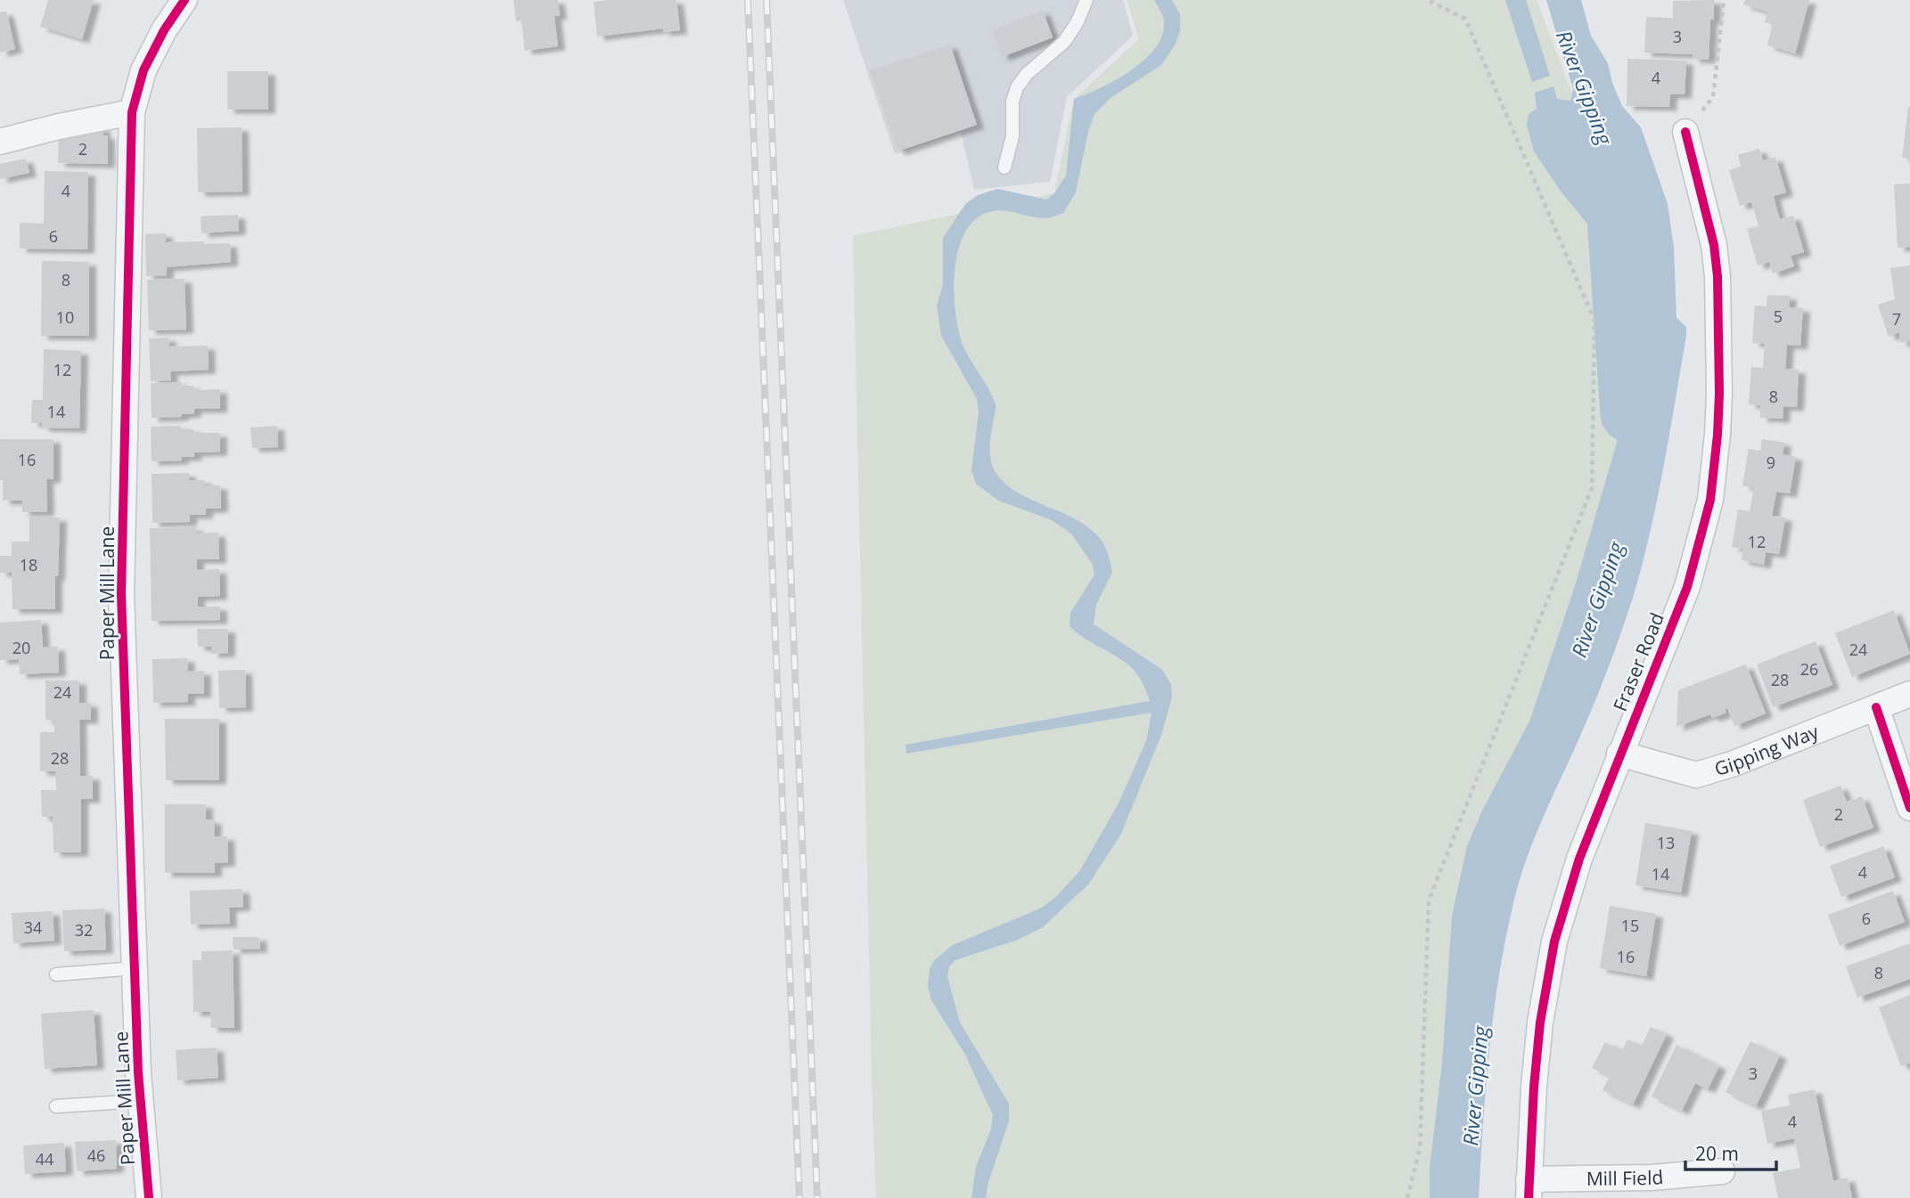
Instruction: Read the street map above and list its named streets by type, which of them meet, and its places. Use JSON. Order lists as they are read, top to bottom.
{
  "streets": {
    "street": [
      "Paper Mill Lane",
      "Fraser Road",
      "Gipping Way",
      "Mill Field"
    ]
  },
  "crossings": [
    ["Fraser Road", "Gipping Way"],
    ["Fraser Road", "Mill Field"]
  ],
  "water": ["River Gipping"],
  "house_numbers": [
    "3",
    "4",
    "2",
    "4",
    "6",
    "8",
    "5",
    "10",
    "7",
    "12",
    "8",
    "14",
    "16",
    "9",
    "12",
    "18",
    "20",
    "24",
    "26",
    "28",
    "24",
    "28",
    "2",
    "13",
    "4",
    "14",
    "6",
    "15",
    "34",
    "32",
    "16",
    "8",
    "3",
    "4",
    "46",
    "44"
  ],
  "scale_bar": "20 m"
}
